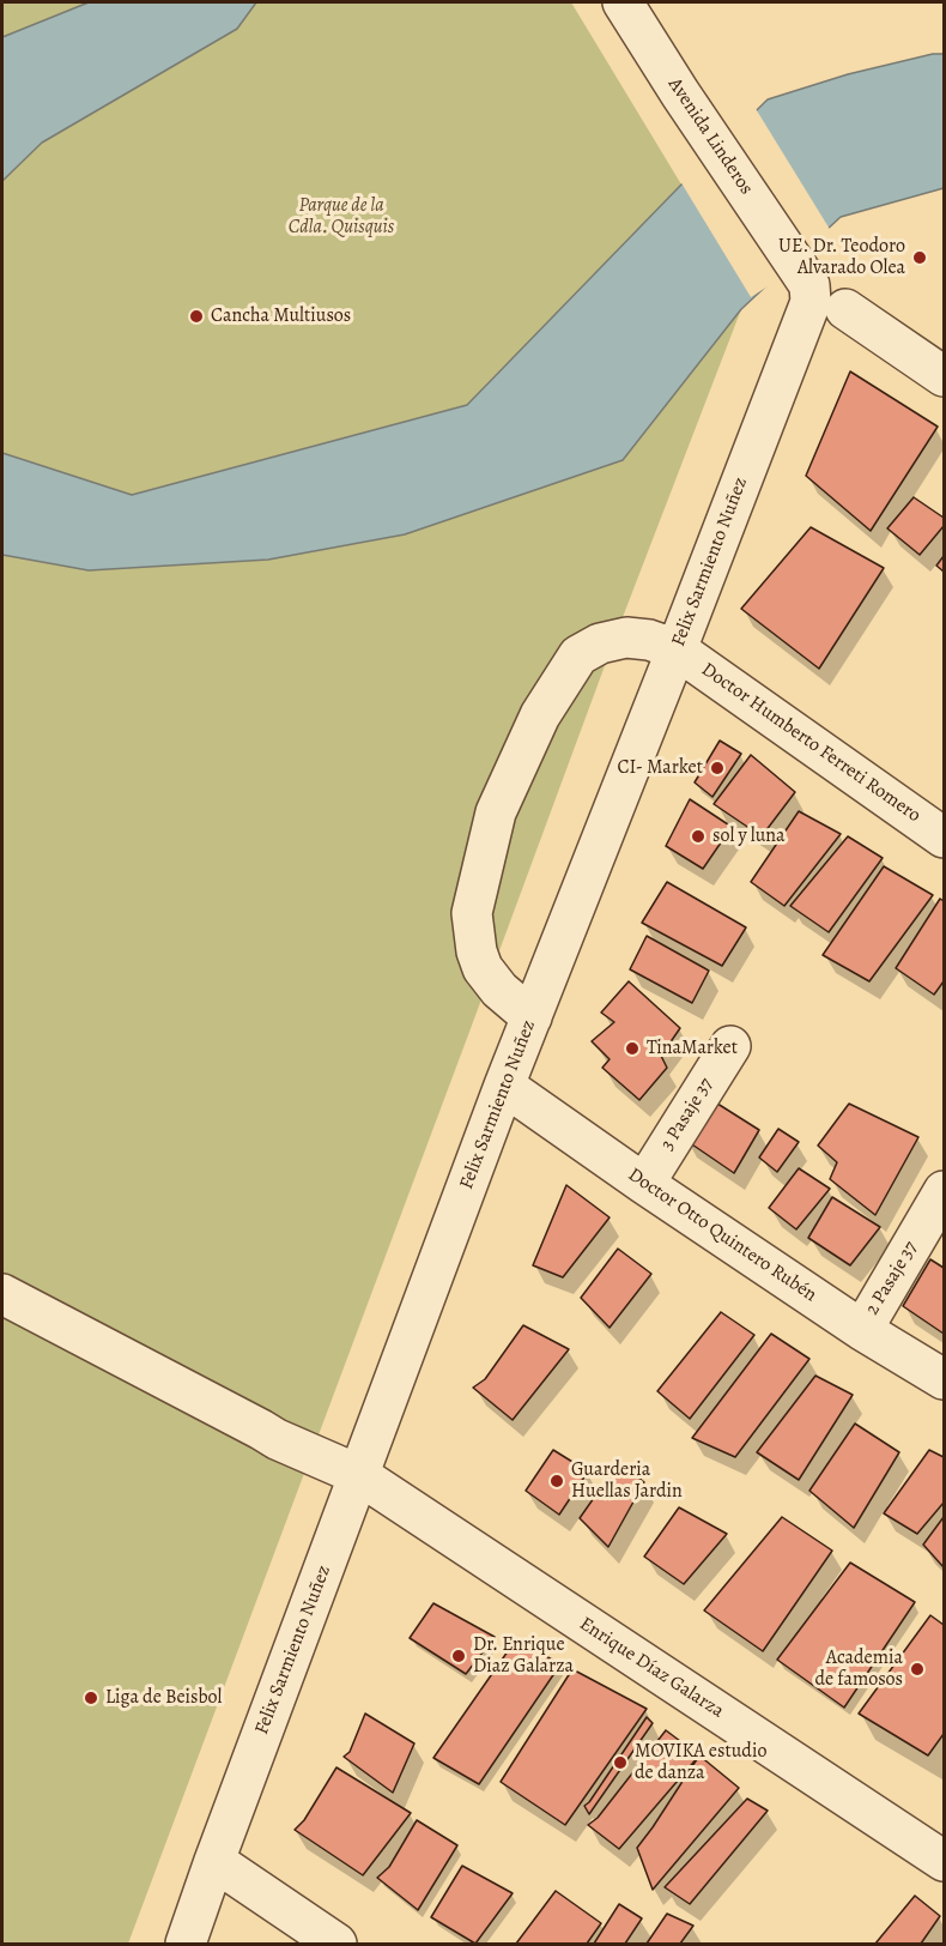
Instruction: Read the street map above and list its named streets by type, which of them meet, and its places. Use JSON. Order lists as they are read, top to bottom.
{
  "streets": {
    "street": [
      "Avenida Linderos",
      "Felix Sarmiento Nuñez",
      "Doctor Humberto Ferreti Romero",
      "3 Pasaje 37",
      "Doctor Otto Quintero Rubén",
      "2 Pasaje 37",
      "Enrique Díaz Galarza"
    ]
  },
  "crossings": [
    ["Avenida Linderos", "Felix Sarmiento Nuñez"],
    ["Felix Sarmiento Nuñez", "Doctor Humberto Ferreti Romero"],
    ["Felix Sarmiento Nuñez", "Doctor Otto Quintero Rubén"],
    ["Felix Sarmiento Nuñez", "Enrique Díaz Galarza"],
    ["3 Pasaje 37", "Doctor Otto Quintero Rubén"],
    ["Doctor Otto Quintero Rubén", "2 Pasaje 37"]
  ],
  "parks": ["Parque de la Cdla. Quisquis"],
  "places": [
    "UE. Dr. Teodoro Alvarado Olea",
    "Cancha Multiusos",
    "CI- Market",
    "sol y luna",
    "TinaMarket",
    "Guarderia Huellas Jardin",
    "Dr. Enrique Diaz Galarza",
    "Academia de famosos",
    "Liga de Beisbol",
    "MOVIKA estudio de danza"
  ]
}
